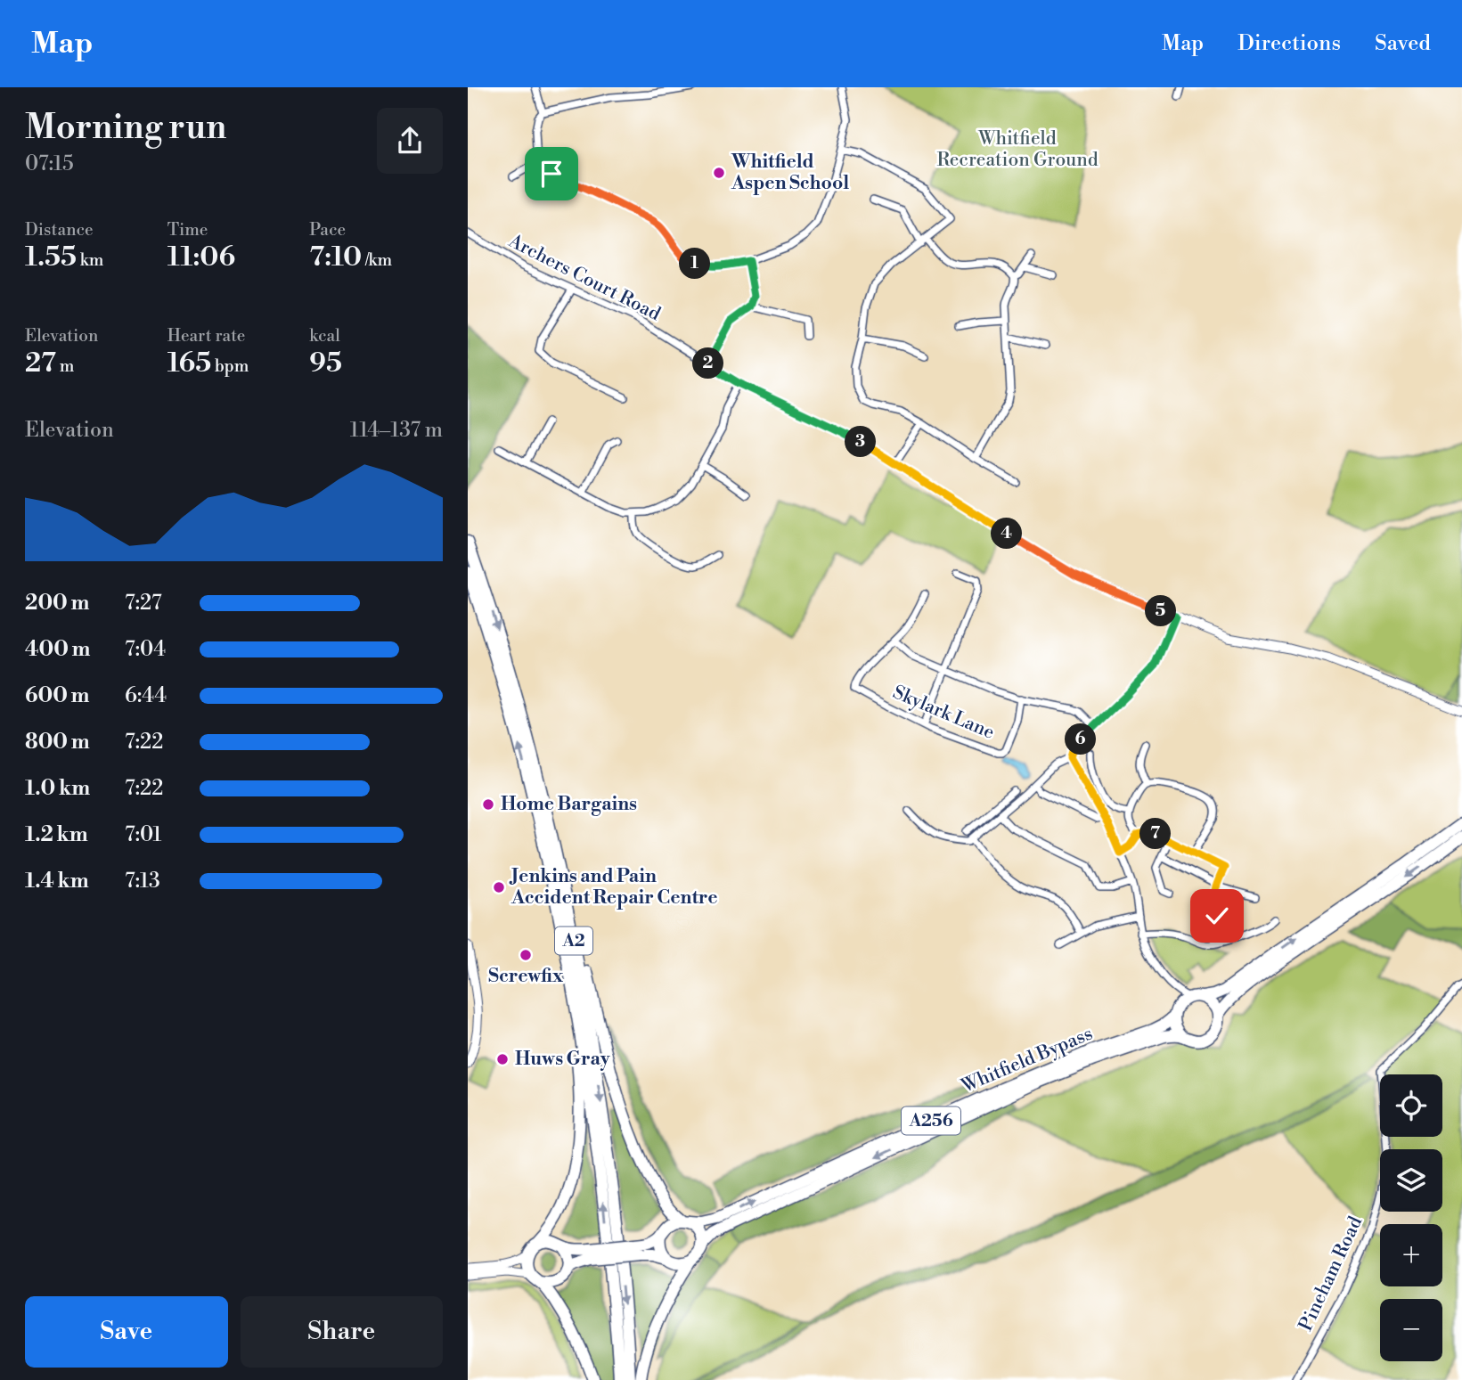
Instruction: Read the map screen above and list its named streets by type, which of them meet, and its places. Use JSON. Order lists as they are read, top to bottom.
{
  "streets": {
    "highway": ["A2", "Whitfield Bypass", "A256"],
    "street": ["Archers Court Road", "Skylark Lane", "Pineham Road"]
  },
  "parks": ["Whitfield Recreation Ground"],
  "places": [
    "Whitfield Aspen School",
    "Home Bargains",
    "Jenkins and Pain Accident Repair Centre",
    "Screwfix",
    "Huws Gray"
  ],
  "page": {
    "header": "Map",
    "nav": ["Map", "Directions", "Saved"],
    "heading": ["Morning run", "07:15"],
    "stats": [
      ["Distance", "1.55 km"],
      ["Time", "11:06"],
      ["Pace", "7:10 /km"],
      ["Elevation", "27 m"],
      ["Heart rate", "165 bpm"],
      ["kcal", "95"]
    ],
    "pins": [
      "1",
      "2",
      "3",
      "4",
      "5",
      "6",
      "7"
    ],
    "chart": ["Elevation", "114–137 m"],
    "list": [
      {
        "name": "200 m",
        "note": "7:27"
      },
      {
        "name": "400 m",
        "note": "7:04"
      },
      {
        "name": "600 m",
        "note": "6:44"
      },
      {
        "name": "800 m",
        "note": "7:22"
      },
      {
        "name": "1.0 km",
        "note": "7:22"
      },
      {
        "name": "1.2 km",
        "note": "7:01"
      },
      {
        "name": "1.4 km",
        "note": "7:13"
      }
    ],
    "map_buttons": ["+", "−"],
    "buttons": ["Save", "Share"]
  }
}
